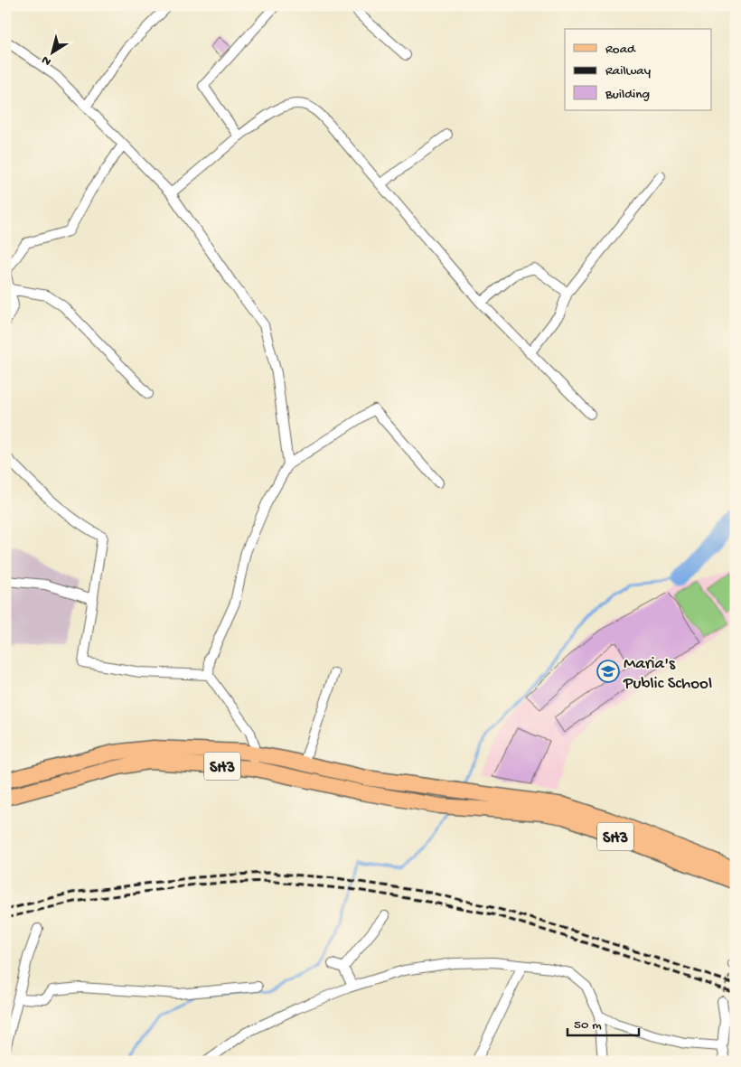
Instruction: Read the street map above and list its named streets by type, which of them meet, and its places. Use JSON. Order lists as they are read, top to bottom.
{
  "streets": {
    "main road": ["SH3"]
  },
  "places": {
    "school or university": ["Maria's Public School"]
  },
  "legend": ["Road", "Railway", "Building"],
  "scale_bar": "50 m",
  "north": "bottom left"
}
